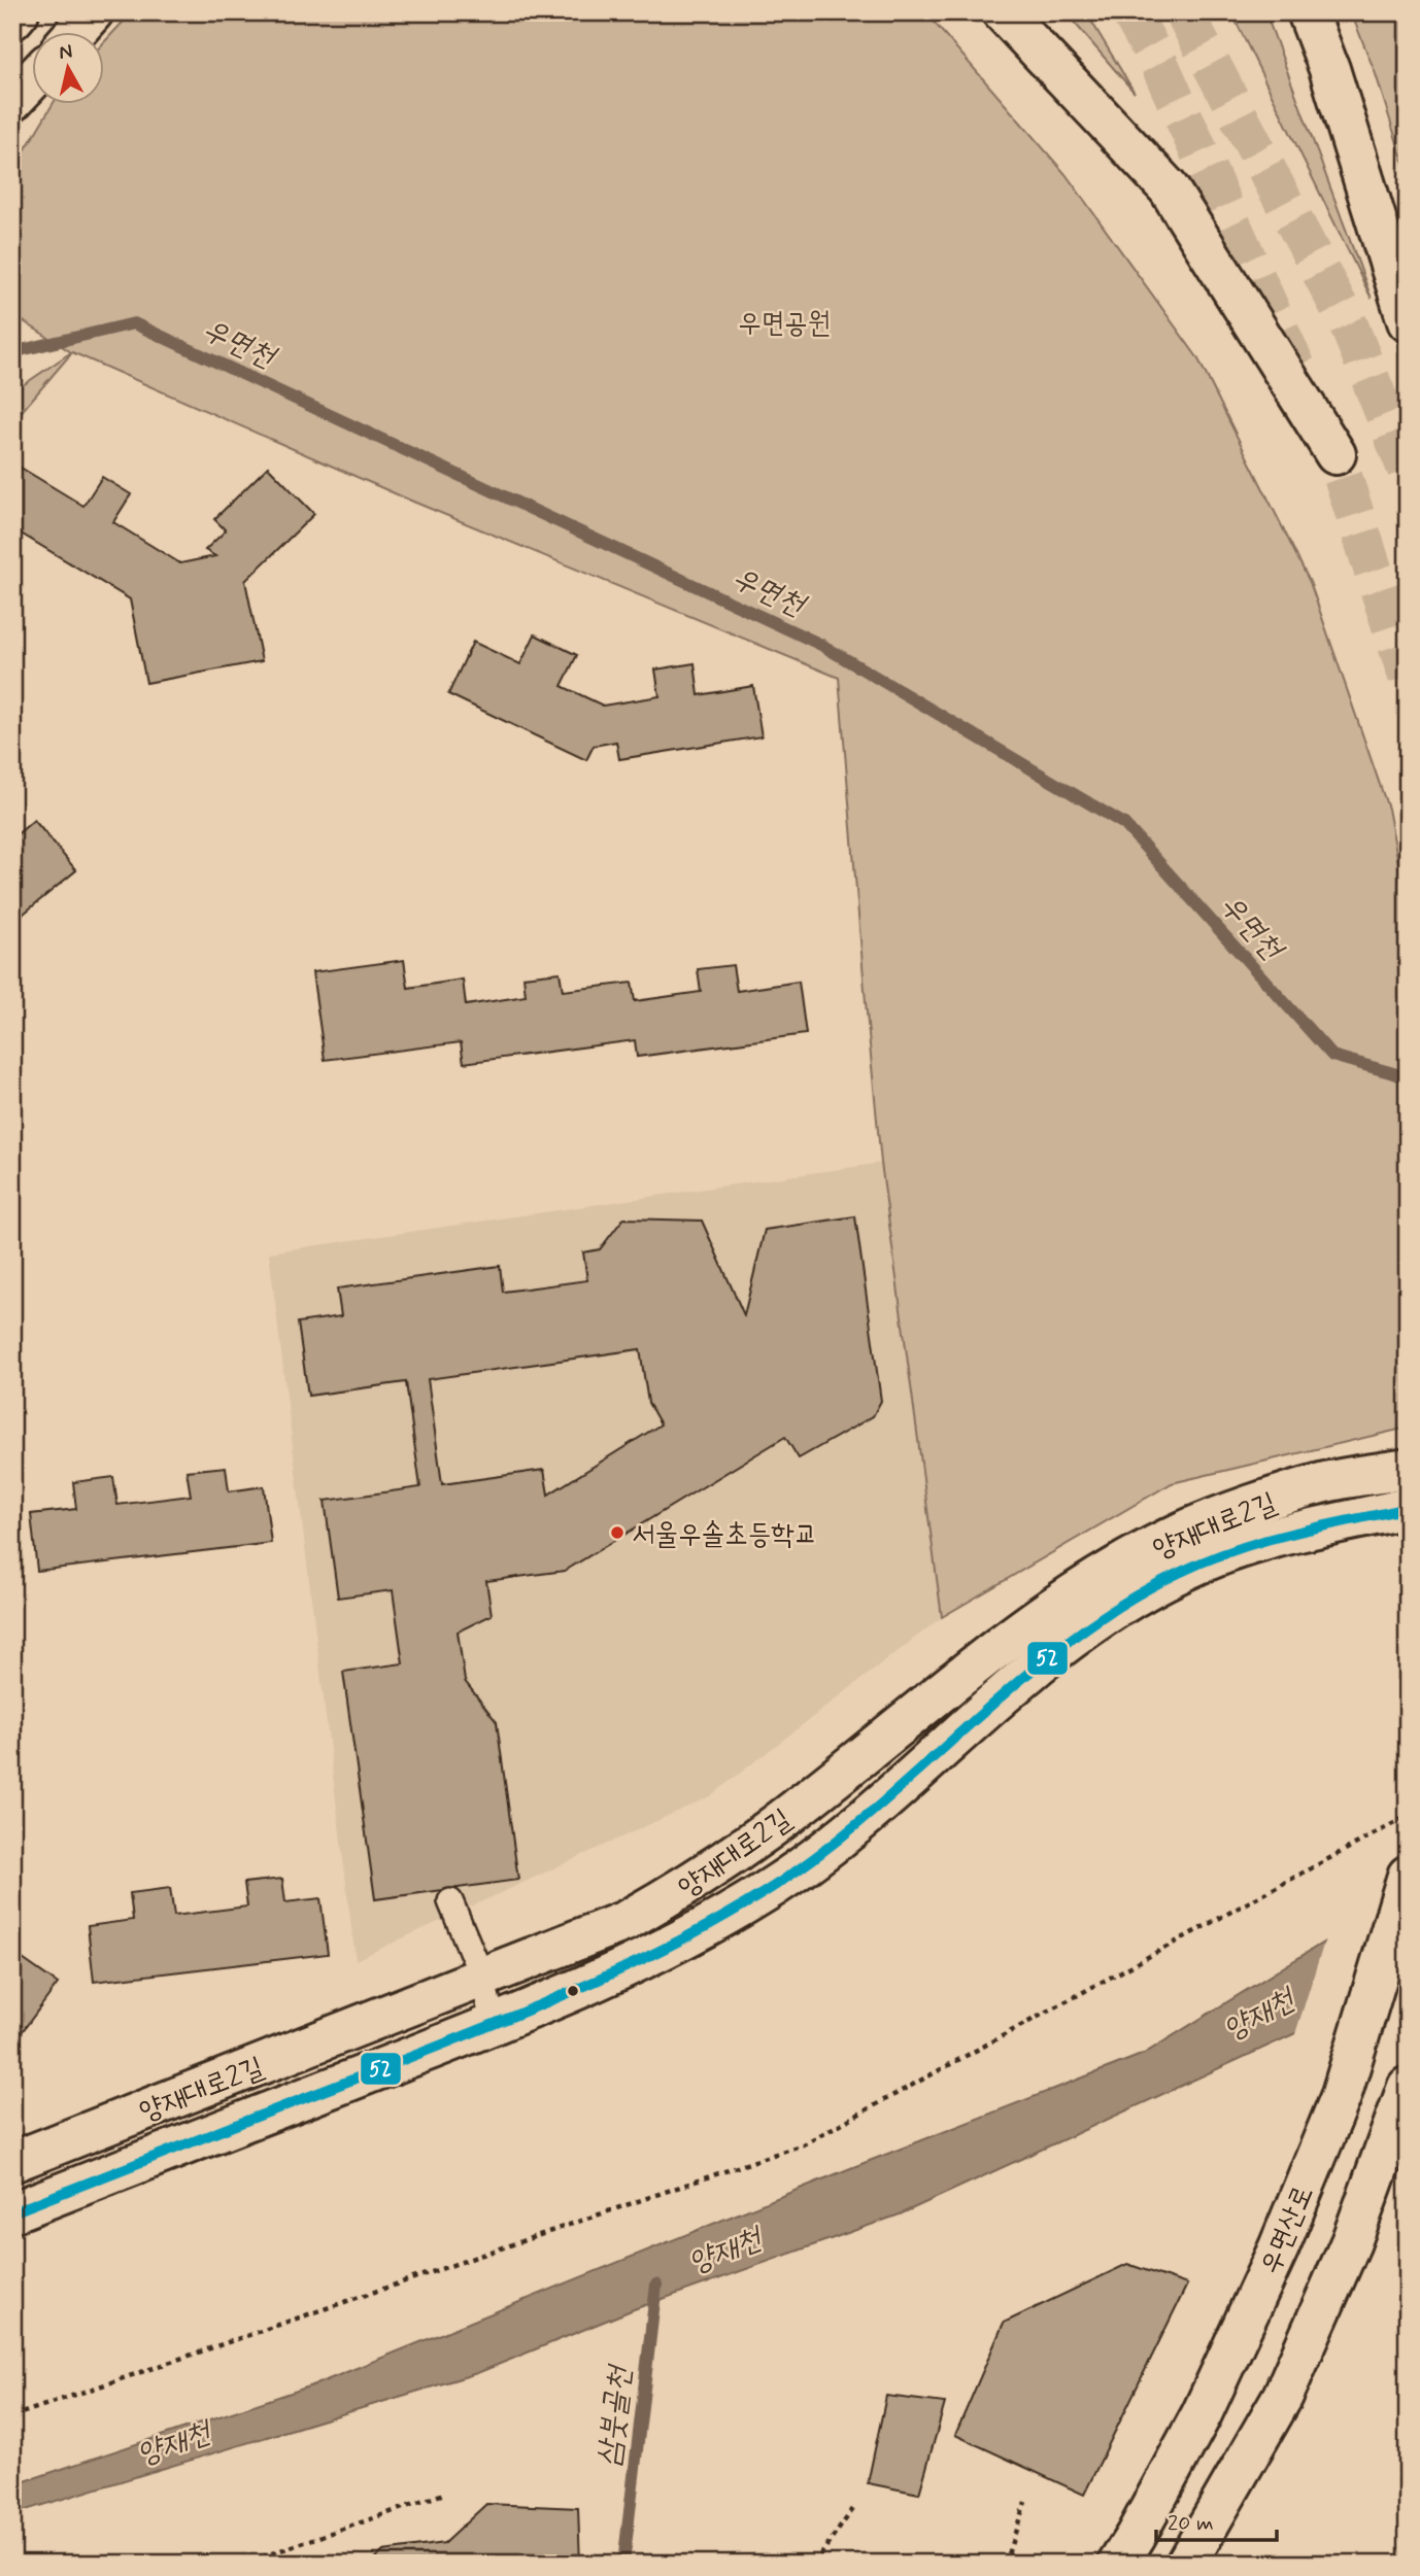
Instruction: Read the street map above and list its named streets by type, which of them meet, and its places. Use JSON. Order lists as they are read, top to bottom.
{
  "streets": {
    "main road": ["양재대로2길", "우면산로"]
  },
  "water": ["우면천", "양재천", "삼붓골천"],
  "parks": ["우면공원"],
  "places": ["서울우솔초등학교"],
  "lines": ["transit line 52"],
  "scale_bar": "20 m",
  "north": "top"
}
